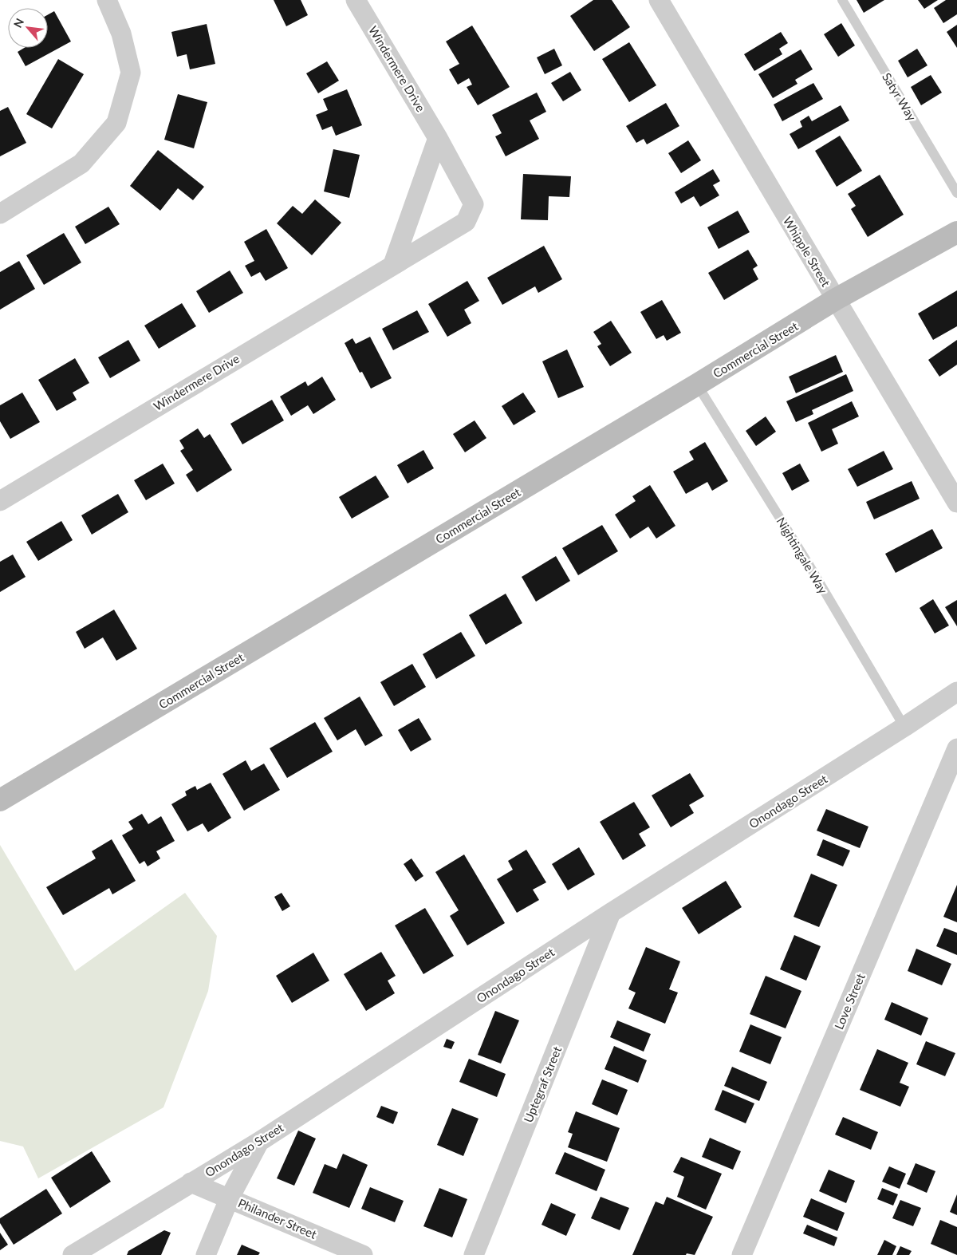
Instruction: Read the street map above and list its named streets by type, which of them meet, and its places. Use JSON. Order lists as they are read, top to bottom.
{
  "streets": {
    "main road": ["Commercial Street"],
    "street": [
      "Windermere Drive",
      "Whipple Street",
      "Onondago Street",
      "Love Street",
      "Uptegraf Street",
      "Philander Street"
    ],
    "lane": ["Satyr Way", "Nightingale Way"]
  },
  "crossings": [
    ["Whipple Street", "Commercial Street"],
    ["Commercial Street", "Nightingale Way"],
    ["Nightingale Way", "Onondago Street"],
    ["Onondago Street", "Uptegraf Street"],
    ["Onondago Street", "Philander Street"]
  ],
  "north": "top left"
}
